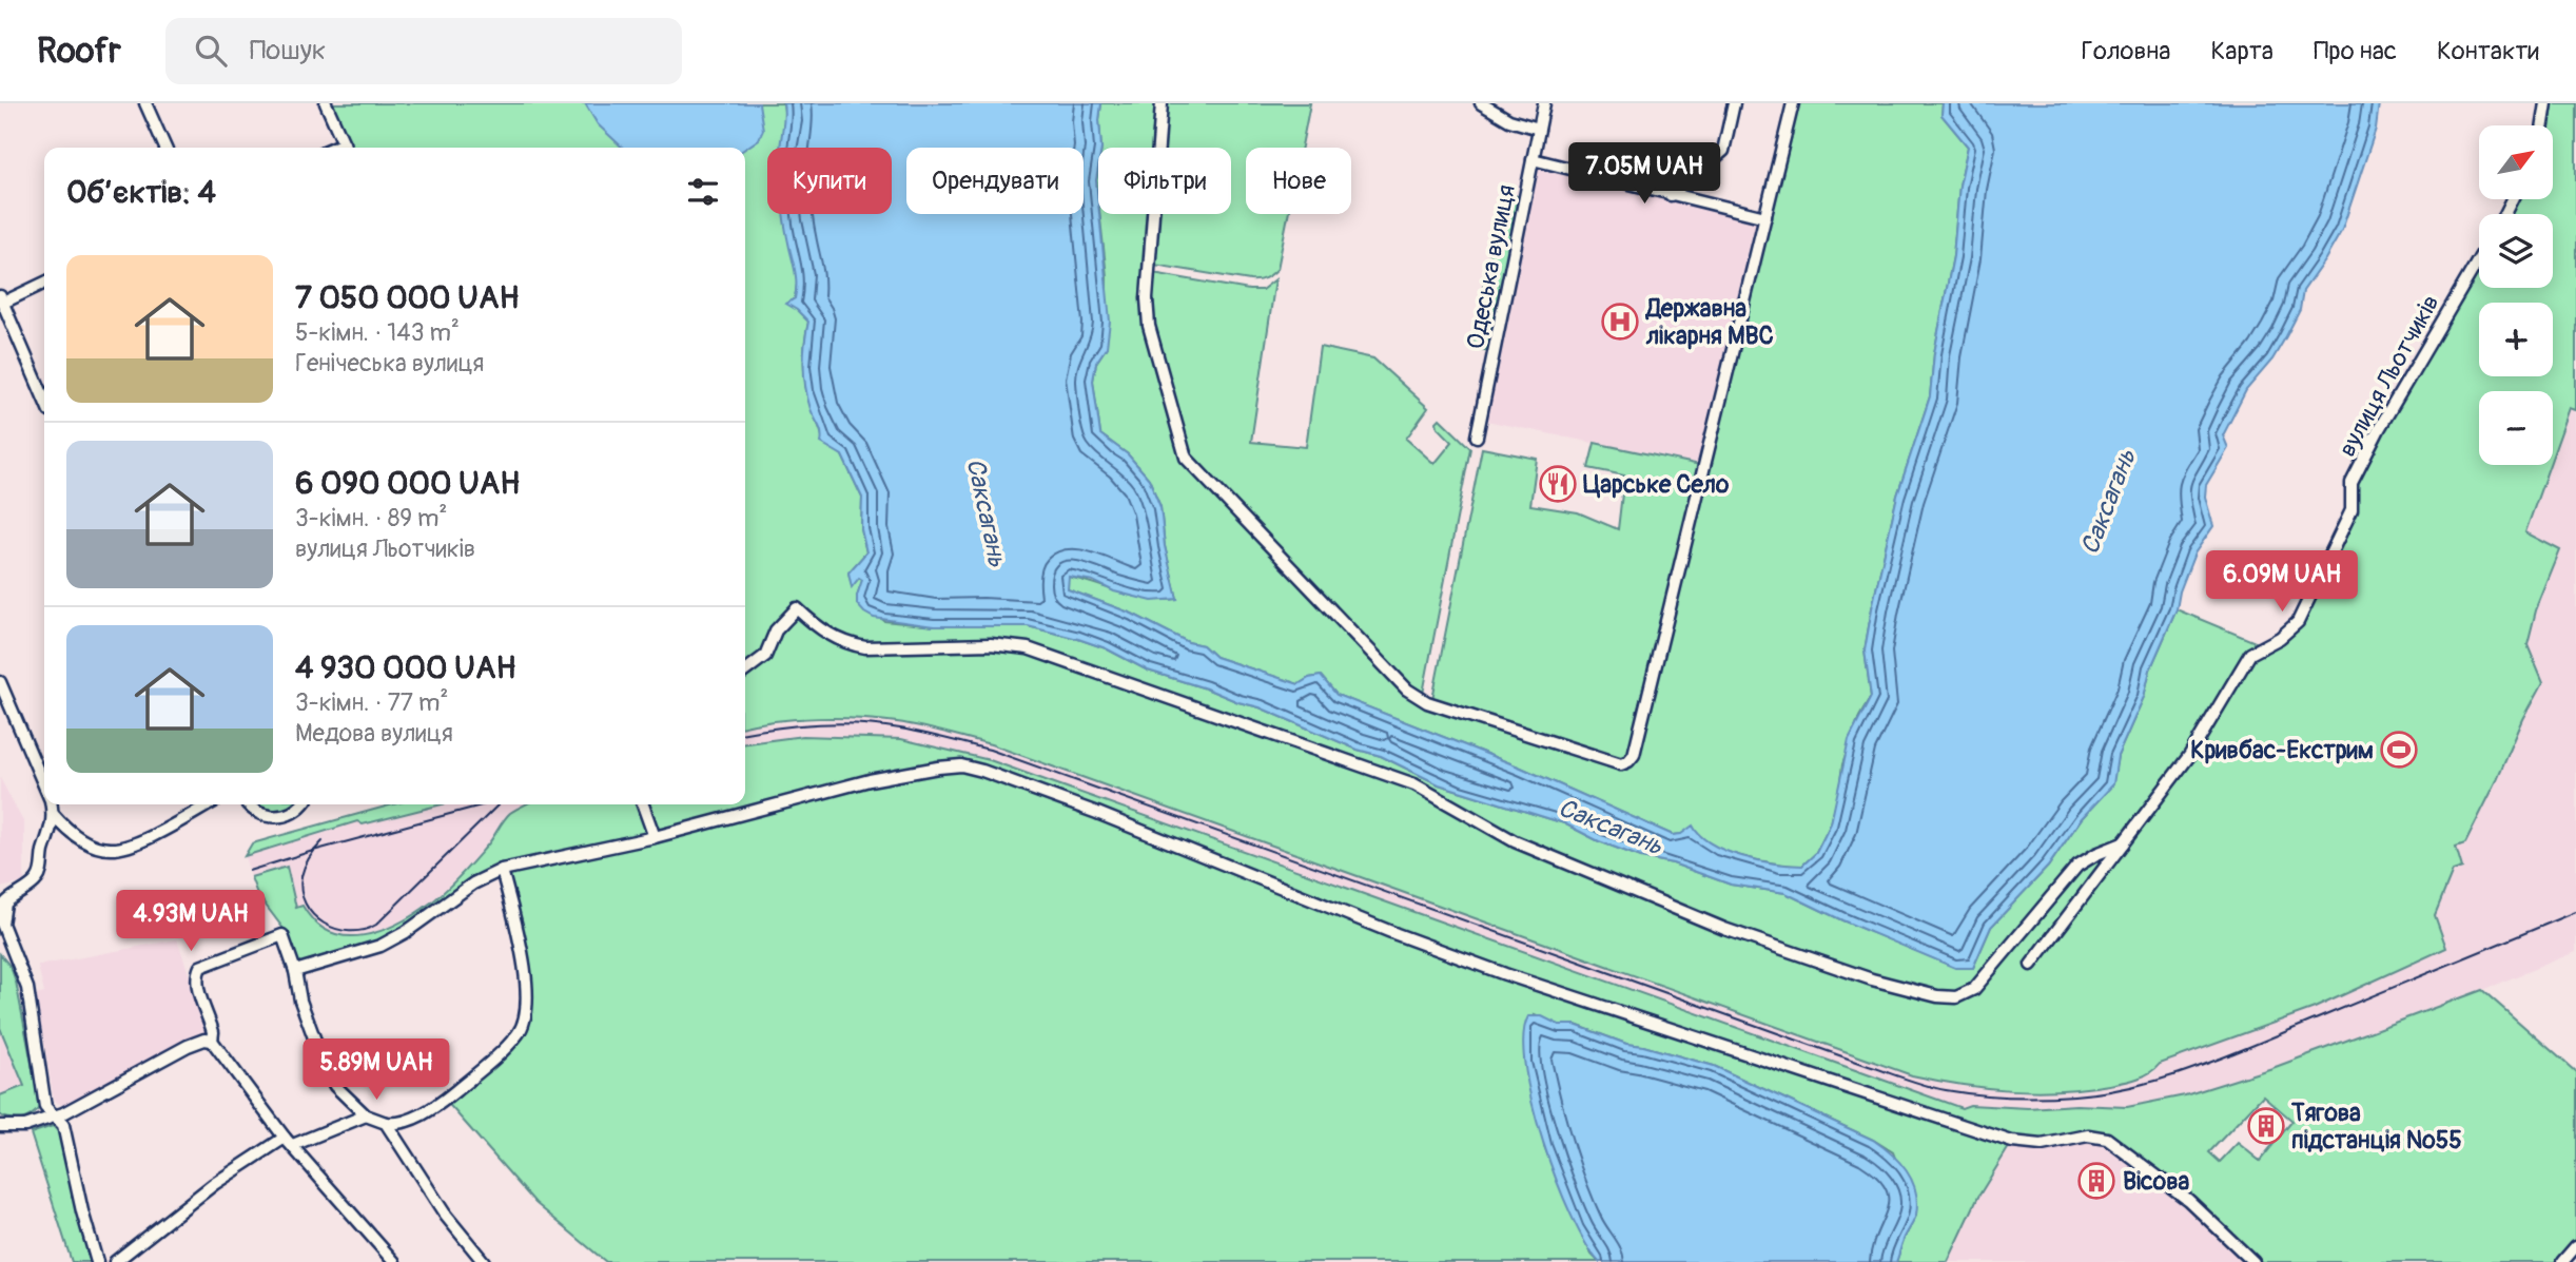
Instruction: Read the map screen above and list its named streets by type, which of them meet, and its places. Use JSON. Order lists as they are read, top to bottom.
{
  "streets": {
    "street": ["Одеська вулиця", "вулиця Льотчиків"]
  },
  "water": ["Саксагань"],
  "places": {
    "hospital": ["Державна лікарня МВС"],
    "restaurant": ["Царське Село"],
    "sports": ["Кривбас-Екстрим"],
    "building": ["Тягова підстанція №55", "Вісова"]
  },
  "north": "top right",
  "page": {
    "header": "Roofr",
    "search": "Пошук",
    "nav": [
      "Головна",
      "Карта",
      "Про нас",
      "Контакти"
    ],
    "map_buttons": ["+", "−"],
    "price": [
      "7.05M UAH",
      "6.09M UAH",
      "4.93M UAH",
      "5.89M UAH"
    ],
    "chip": [
      "Купити",
      "Орендувати",
      "Фільтри",
      "Нове"
    ],
    "heading": "Об’єктів: 4",
    "list": [
      {
        "name": "7 050 000 UAH",
        "note": "5-кімн. · 143 m² · Генічеська вулиця"
      },
      {
        "name": "6 090 000 UAH",
        "note": "3-кімн. · 89 m² · вулиця Льотчиків"
      },
      {
        "name": "4 930 000 UAH",
        "note": "3-кімн. · 77 m² · Медова вулиця"
      }
    ]
  }
}
